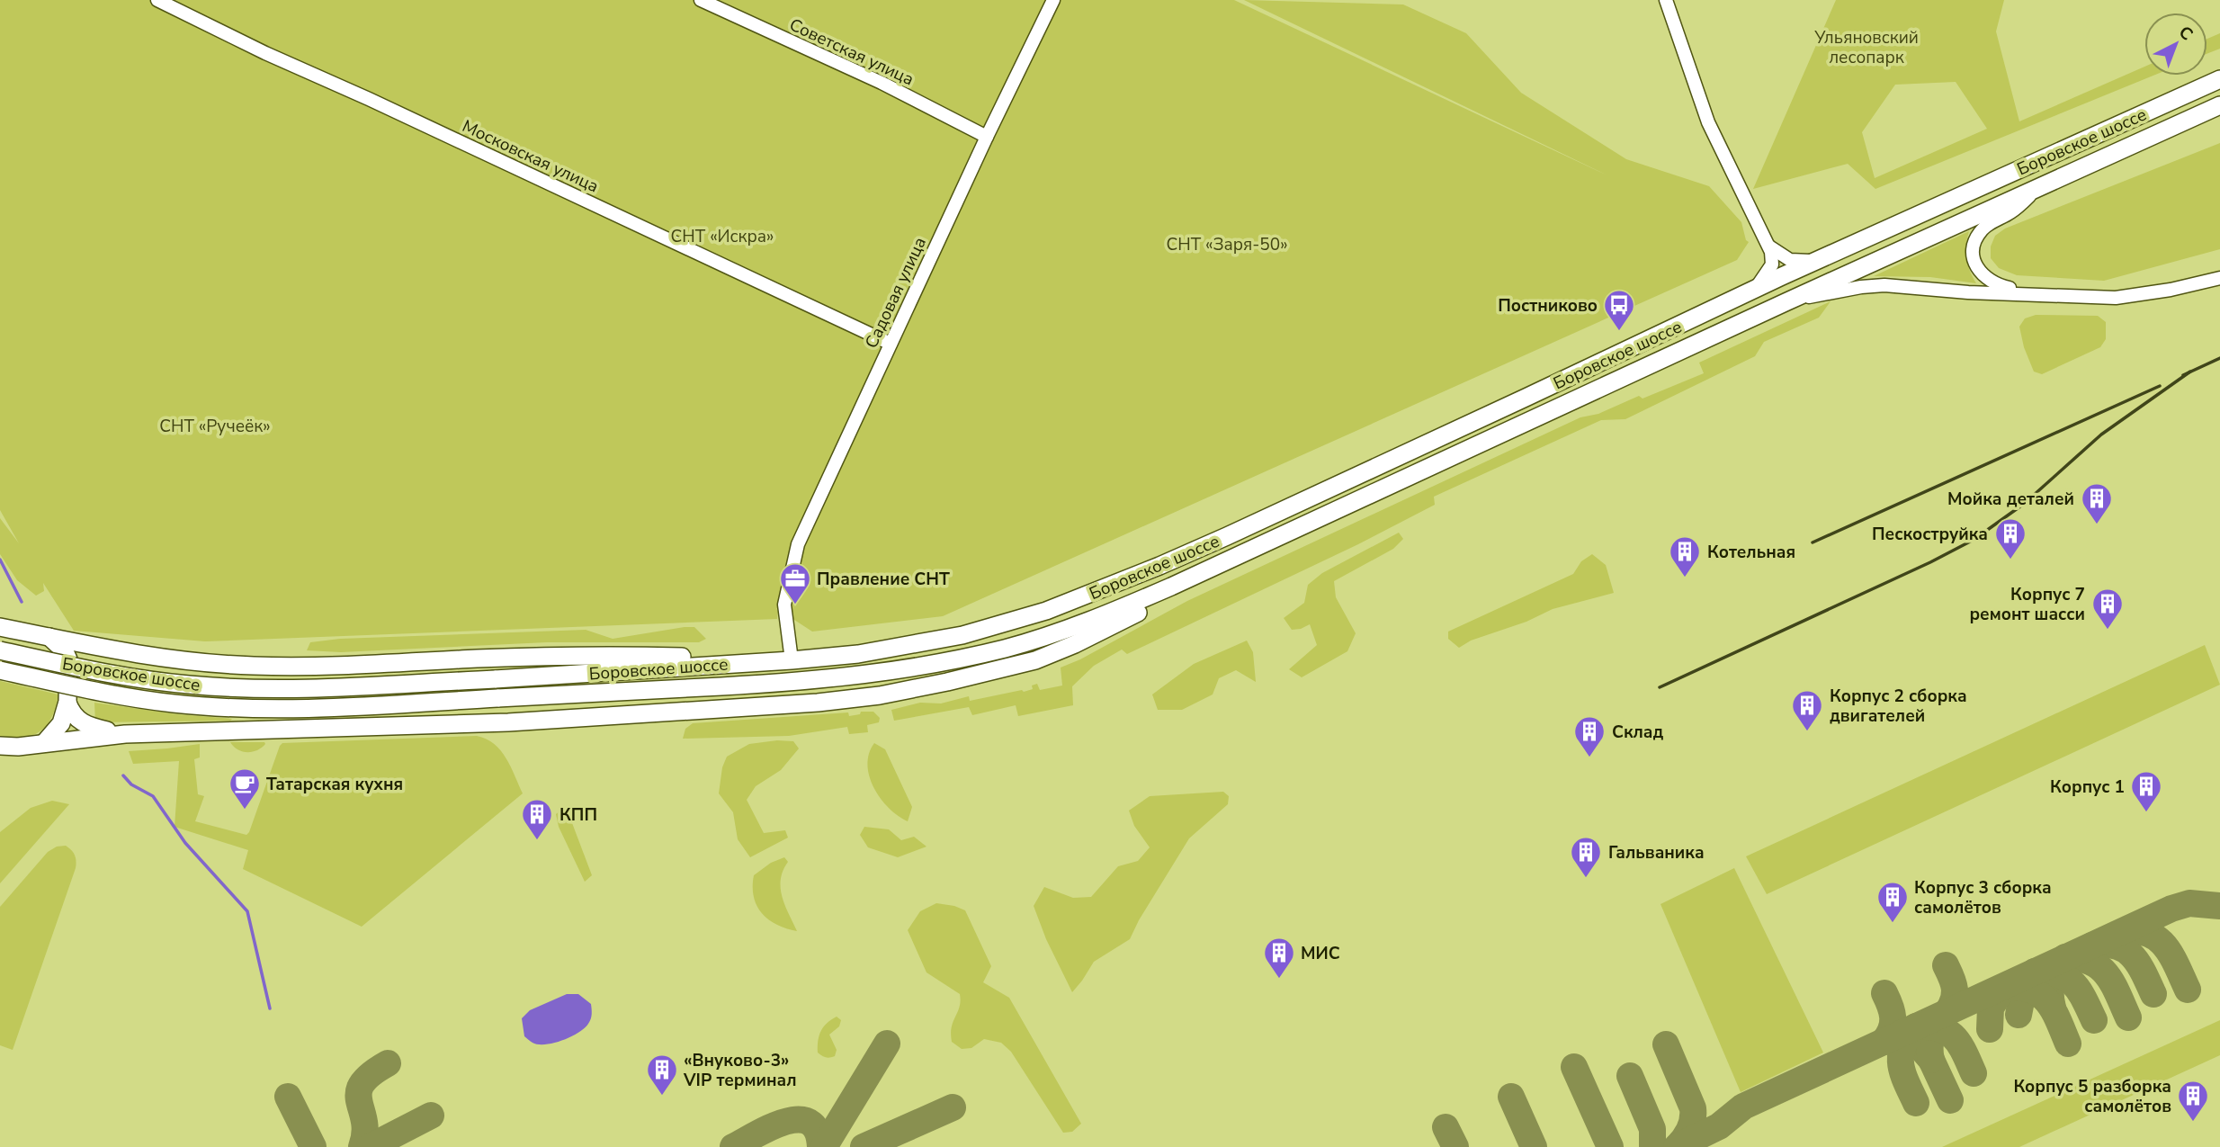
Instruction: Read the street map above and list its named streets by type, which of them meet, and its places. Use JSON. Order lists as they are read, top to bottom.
{
  "streets": {
    "main road": ["Боровское шоссе"],
    "street": ["Советская улица", "Московская улица", "Садовая улица"]
  },
  "crossings": [
    ["Советская улица", "Садовая улица"],
    ["Боровское шоссе", "Садовая улица"],
    ["Московская улица", "Садовая улица"]
  ],
  "parks": [
    "Ульяновский лесопарк",
    "СНТ «Искра»",
    "СНТ «Заря-50»",
    "СНТ «Ручеёк»"
  ],
  "places": {
    "bus stop": ["Постниково"],
    "building": [
      "Мойка деталей",
      "Пескоструйка",
      "Котельная",
      "Корпус 7 ремонт шасси",
      "Корпус 2 сборка двигателей",
      "Склад",
      "Корпус 1",
      "КПП",
      "Гальваника",
      "Корпус 3 сборка самолётов",
      "МИС",
      "«Внуково-3» VIP терминал",
      "Корпус 5 разборка самолётов"
    ],
    "office": ["Правление СНТ"],
    "cafe": ["Татарская кухня"]
  },
  "north": "top right"
}
